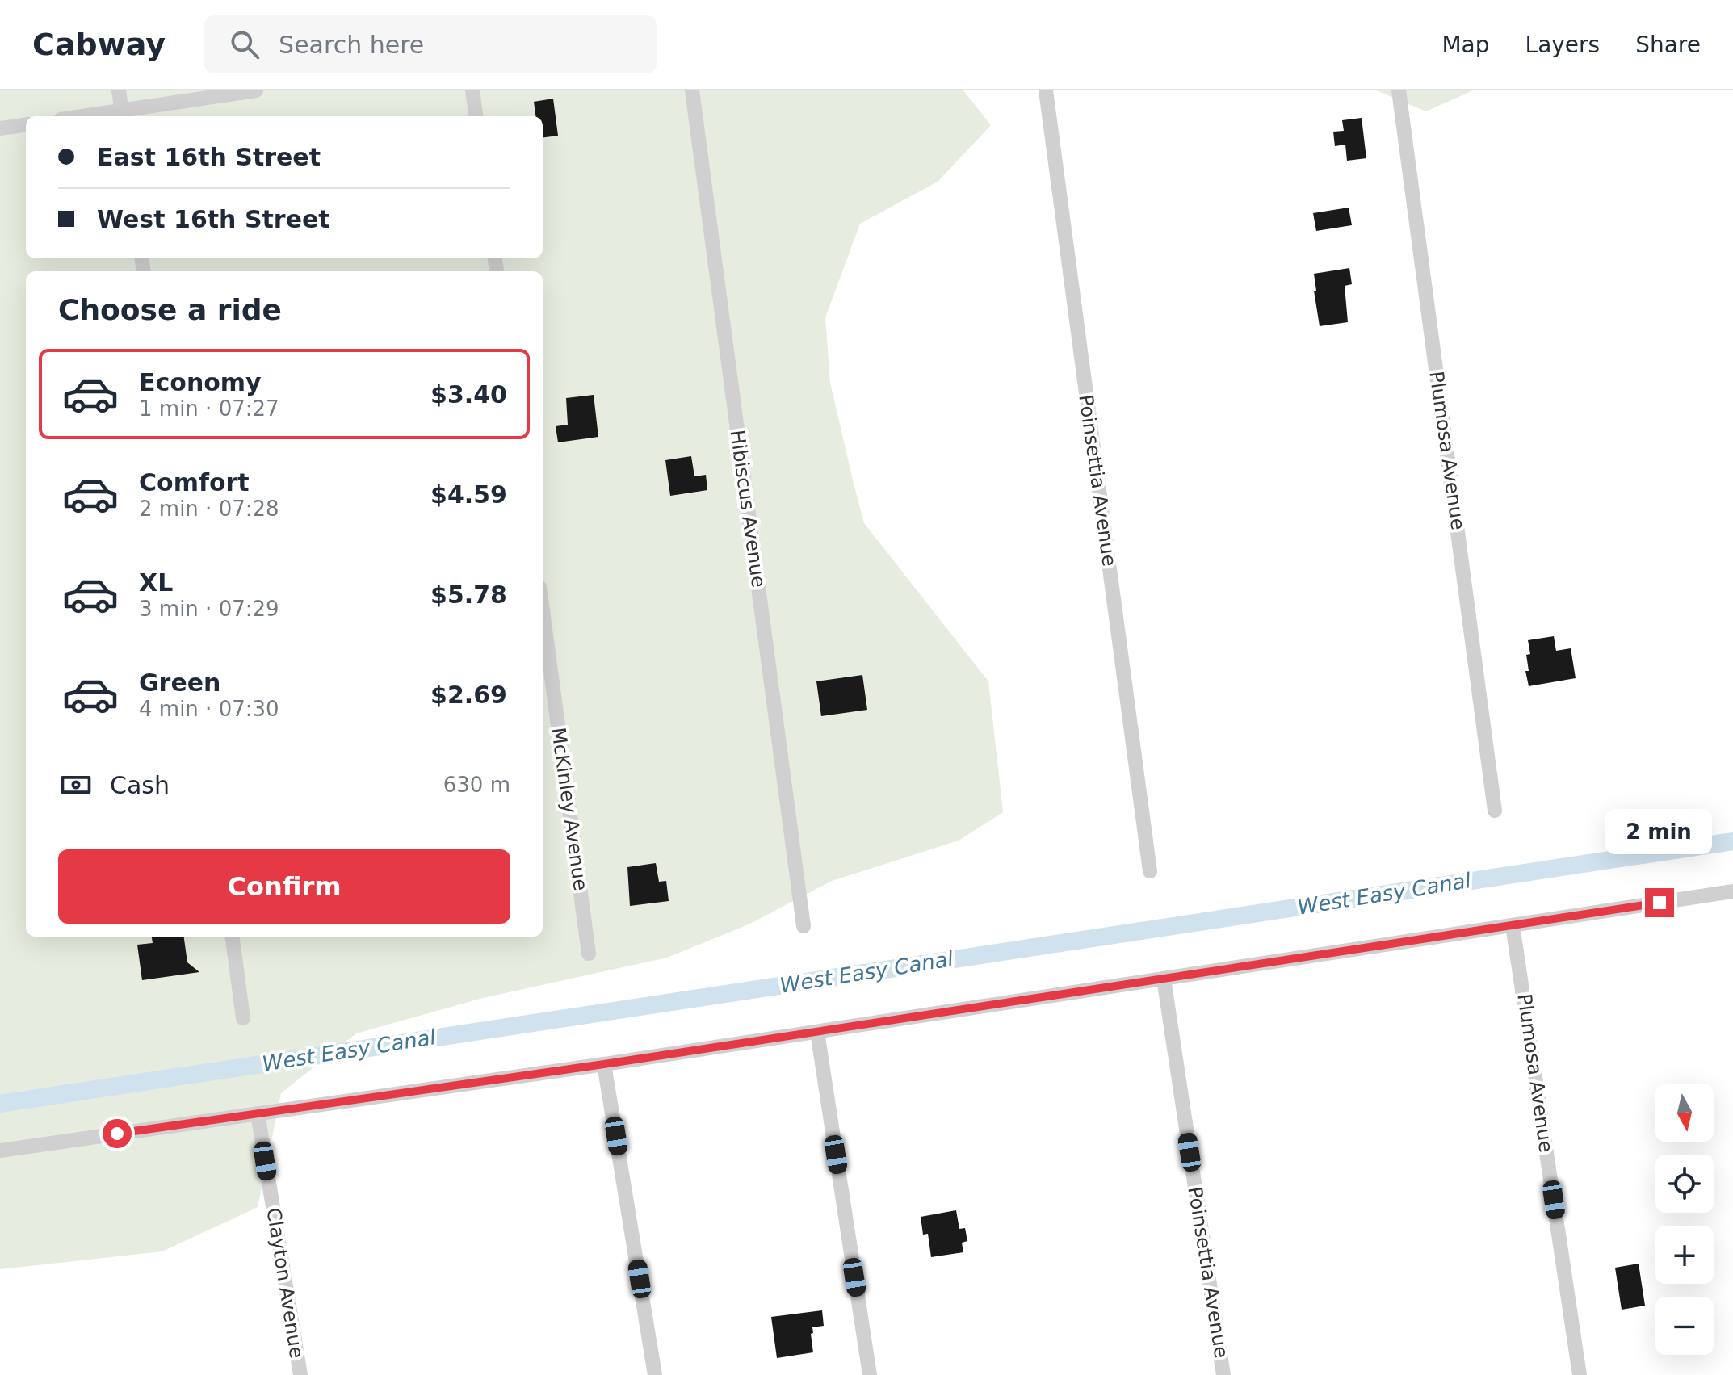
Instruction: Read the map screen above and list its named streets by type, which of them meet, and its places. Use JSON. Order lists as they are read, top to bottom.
{
  "streets": {
    "street": [
      "Plumosa Avenue",
      "Poinsettia Avenue",
      "Hibiscus Avenue",
      "McKinley Avenue",
      "Clayton Avenue"
    ]
  },
  "water": ["West Easy Canal"],
  "north": "bottom",
  "page": {
    "header": "Cabway",
    "search": "Search here",
    "nav": ["Map", "Layers", "Share"],
    "banner": ["East 16th Street", "West 16th Street"],
    "heading": "Choose a ride",
    "list": [
      {
        "name": "Economy",
        "note": "1 min · 07:27",
        "value": "$3.40"
      },
      {
        "name": "Comfort",
        "note": "2 min · 07:28",
        "value": "$4.59"
      },
      {
        "name": "XL",
        "note": "3 min · 07:29",
        "value": "$5.78"
      },
      {
        "name": "Green",
        "note": "4 min · 07:30",
        "value": "$2.69"
      }
    ],
    "pay": ["Cash", "630 m"],
    "bubble": "2 min",
    "buttons": "Confirm",
    "map_buttons": ["+", "−"]
  }
}
